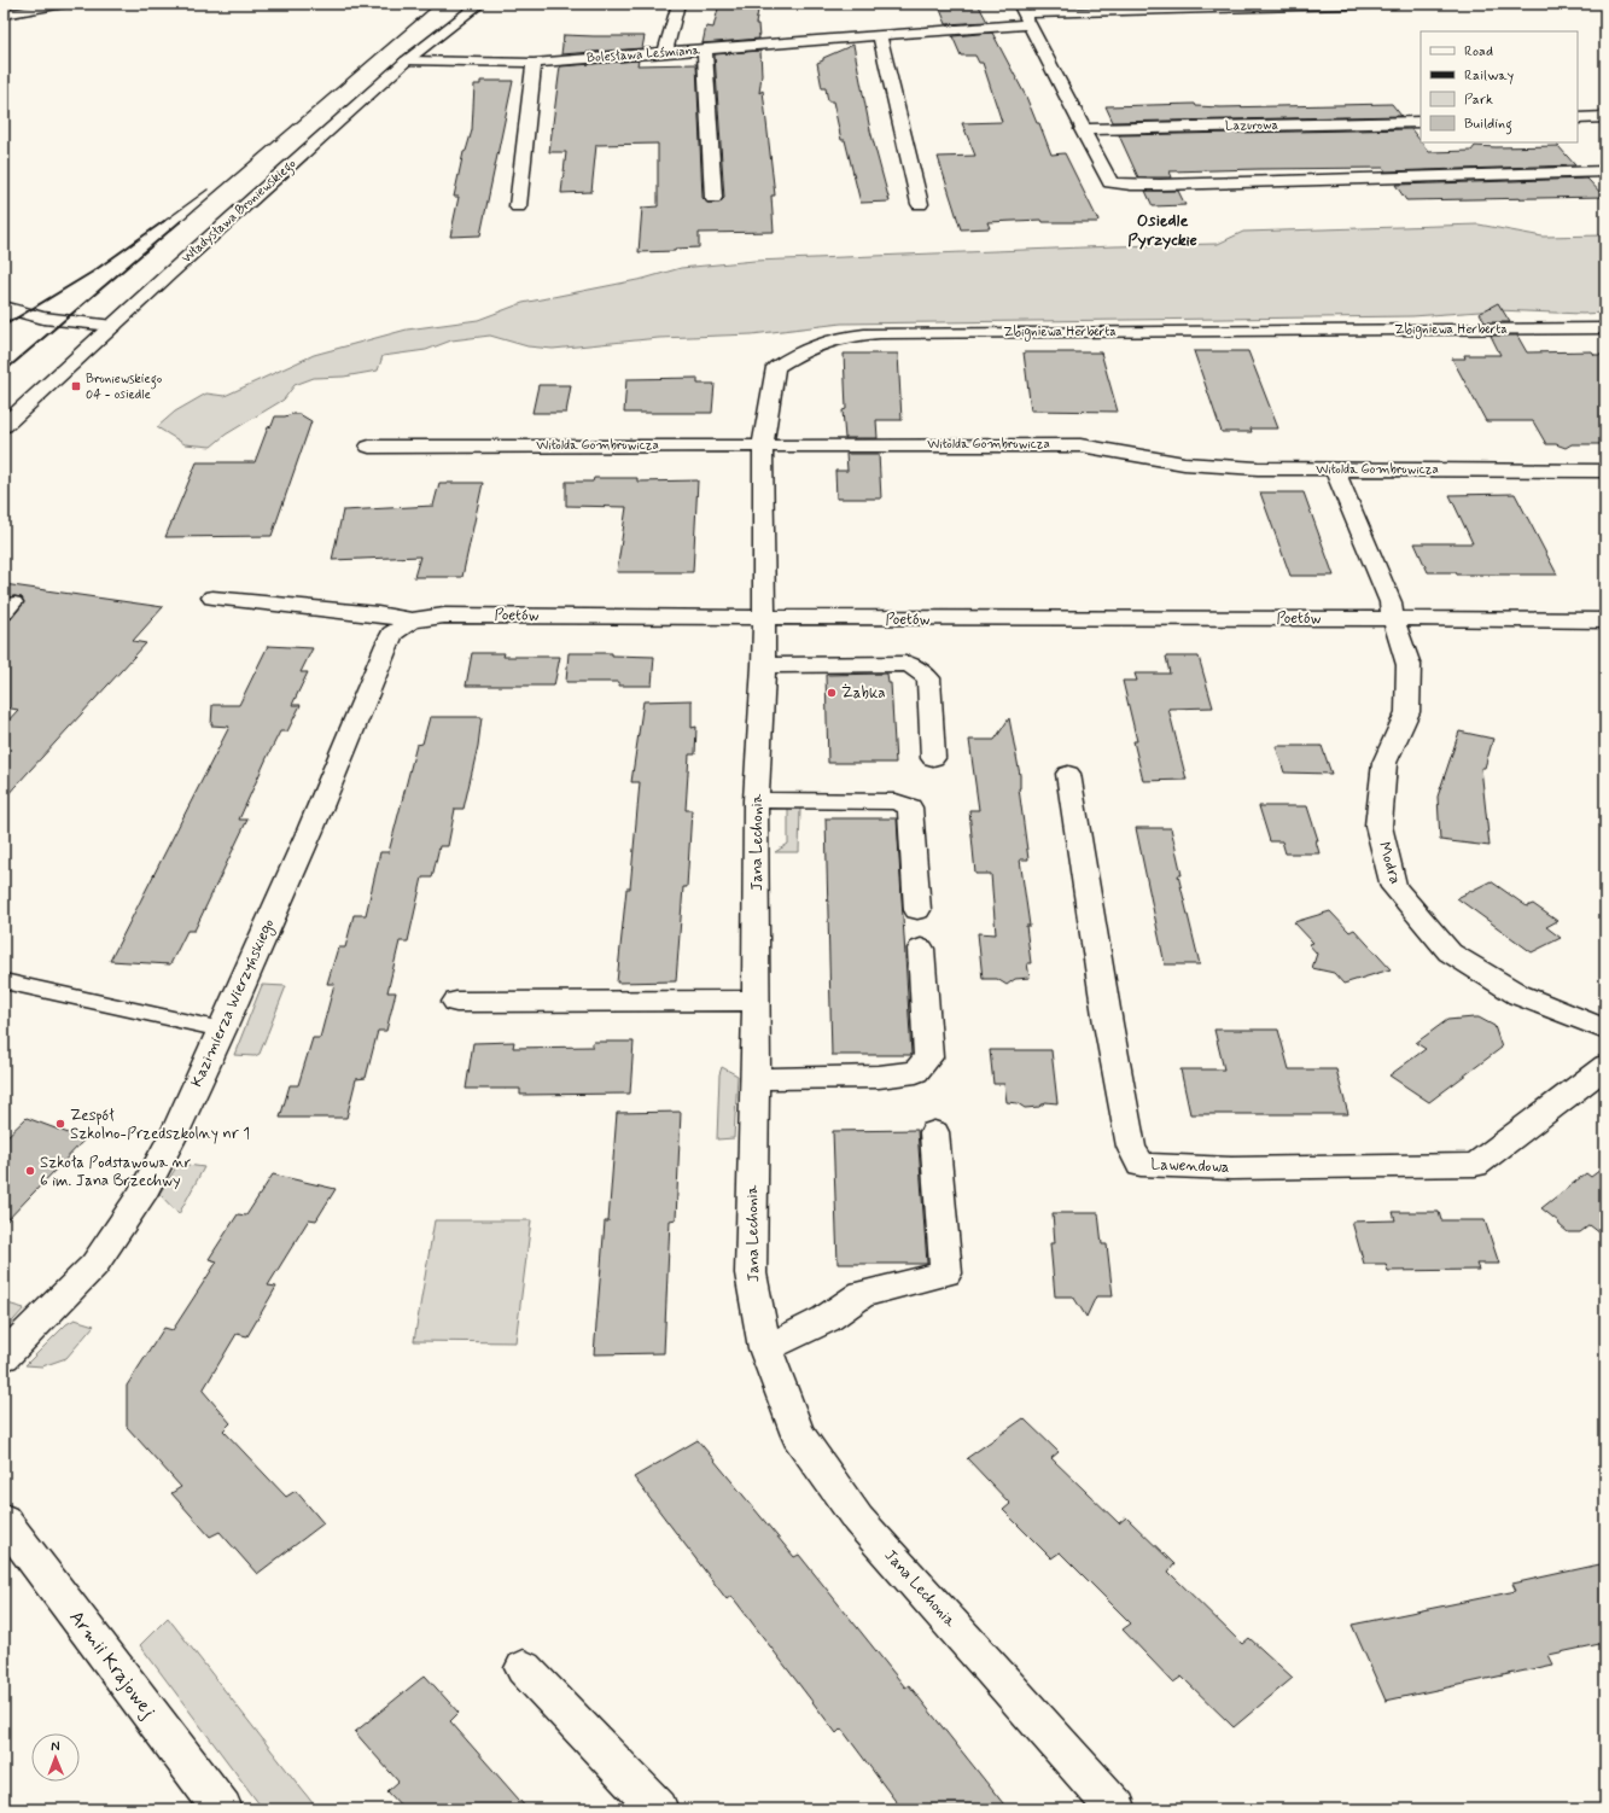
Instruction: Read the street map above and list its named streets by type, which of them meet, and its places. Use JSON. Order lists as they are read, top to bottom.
{
  "streets": {
    "street": [
      "Bolesława Leśmiana",
      "Lazurowa",
      "Władysława Broniewskiego",
      "Zbigniewa Herberta",
      "Witolda Gombrowicza",
      "Poetów",
      "Jana Lechonia",
      "Modra",
      "Kazimierza Wierzyńskiego",
      "Lawendowa",
      "Armii Krajowej"
    ]
  },
  "crossings": [
    ["Bolesława Leśmiana", "Władysława Broniewskiego"],
    ["Zbigniewa Herberta", "Witolda Gombrowicza"],
    ["Zbigniewa Herberta", "Poetów"],
    ["Zbigniewa Herberta", "Jana Lechonia"],
    ["Poetów", "Jana Lechonia"],
    ["Poetów", "Modra"],
    ["Poetów", "Kazimierza Wierzyńskiego"]
  ],
  "districts": ["Osiedle Pyrzyckie"],
  "places": {
    "transit": ["Broniewskiego 04 - osiedle"],
    "other": ["Żabka", "Zespół Szkolno-Przedszkolny nr 1", "Szkoła Podstawowa nr 6 im. Jana Brzechwy"]
  },
  "legend": [
    "Road",
    "Railway",
    "Park",
    "Building"
  ],
  "north": "top"
}
